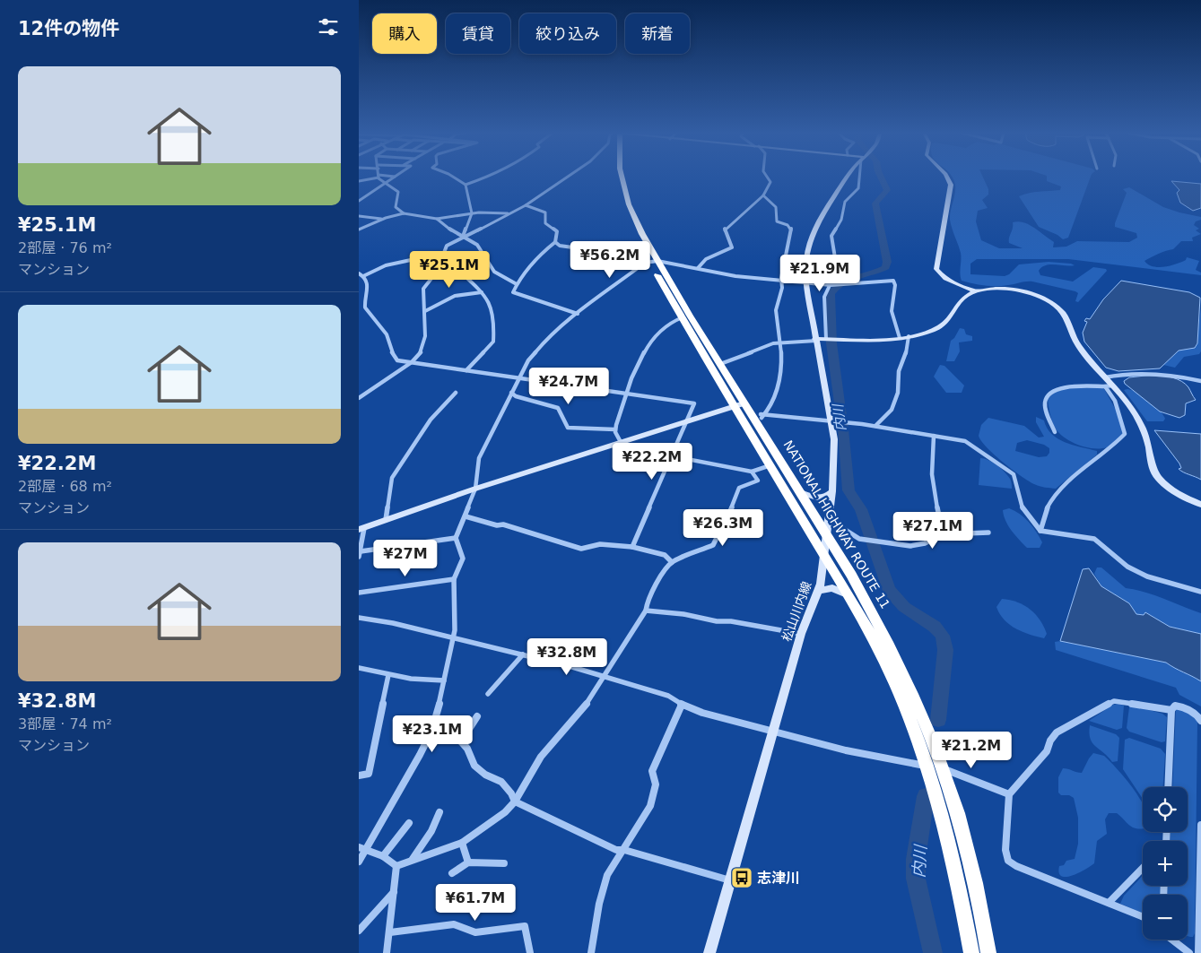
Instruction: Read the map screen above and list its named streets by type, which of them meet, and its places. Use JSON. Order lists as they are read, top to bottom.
{
  "streets": {
    "highway": ["NATIONAL HIGHWAY ROUTE 11"],
    "street": ["松山川内線"]
  },
  "crossings": [
    ["NATIONAL HIGHWAY ROUTE 11", "松山川内線"]
  ],
  "water": ["内川"],
  "places": {
    "bus stop": ["志津川"]
  },
  "page": {
    "heading": "12件の物件",
    "chip": [
      "購入",
      "賃貸",
      "絞り込み",
      "新着"
    ],
    "list": [
      {
        "name": "¥25.1M",
        "note": "2部屋 · 76 m² · マンション"
      },
      {
        "name": "¥22.2M",
        "note": "2部屋 · 68 m² · マンション"
      },
      {
        "name": "¥32.8M",
        "note": "3部屋 · 74 m² · マンション"
      }
    ],
    "price": [
      "¥56.2M",
      "¥25.1M",
      "¥21.9M",
      "¥24.7M",
      "¥22.2M",
      "¥26.3M",
      "¥27.1M",
      "¥27M",
      "¥32.8M",
      "¥23.1M",
      "¥21.2M",
      "¥61.7M"
    ],
    "map_buttons": ["+", "−"]
  }
}
